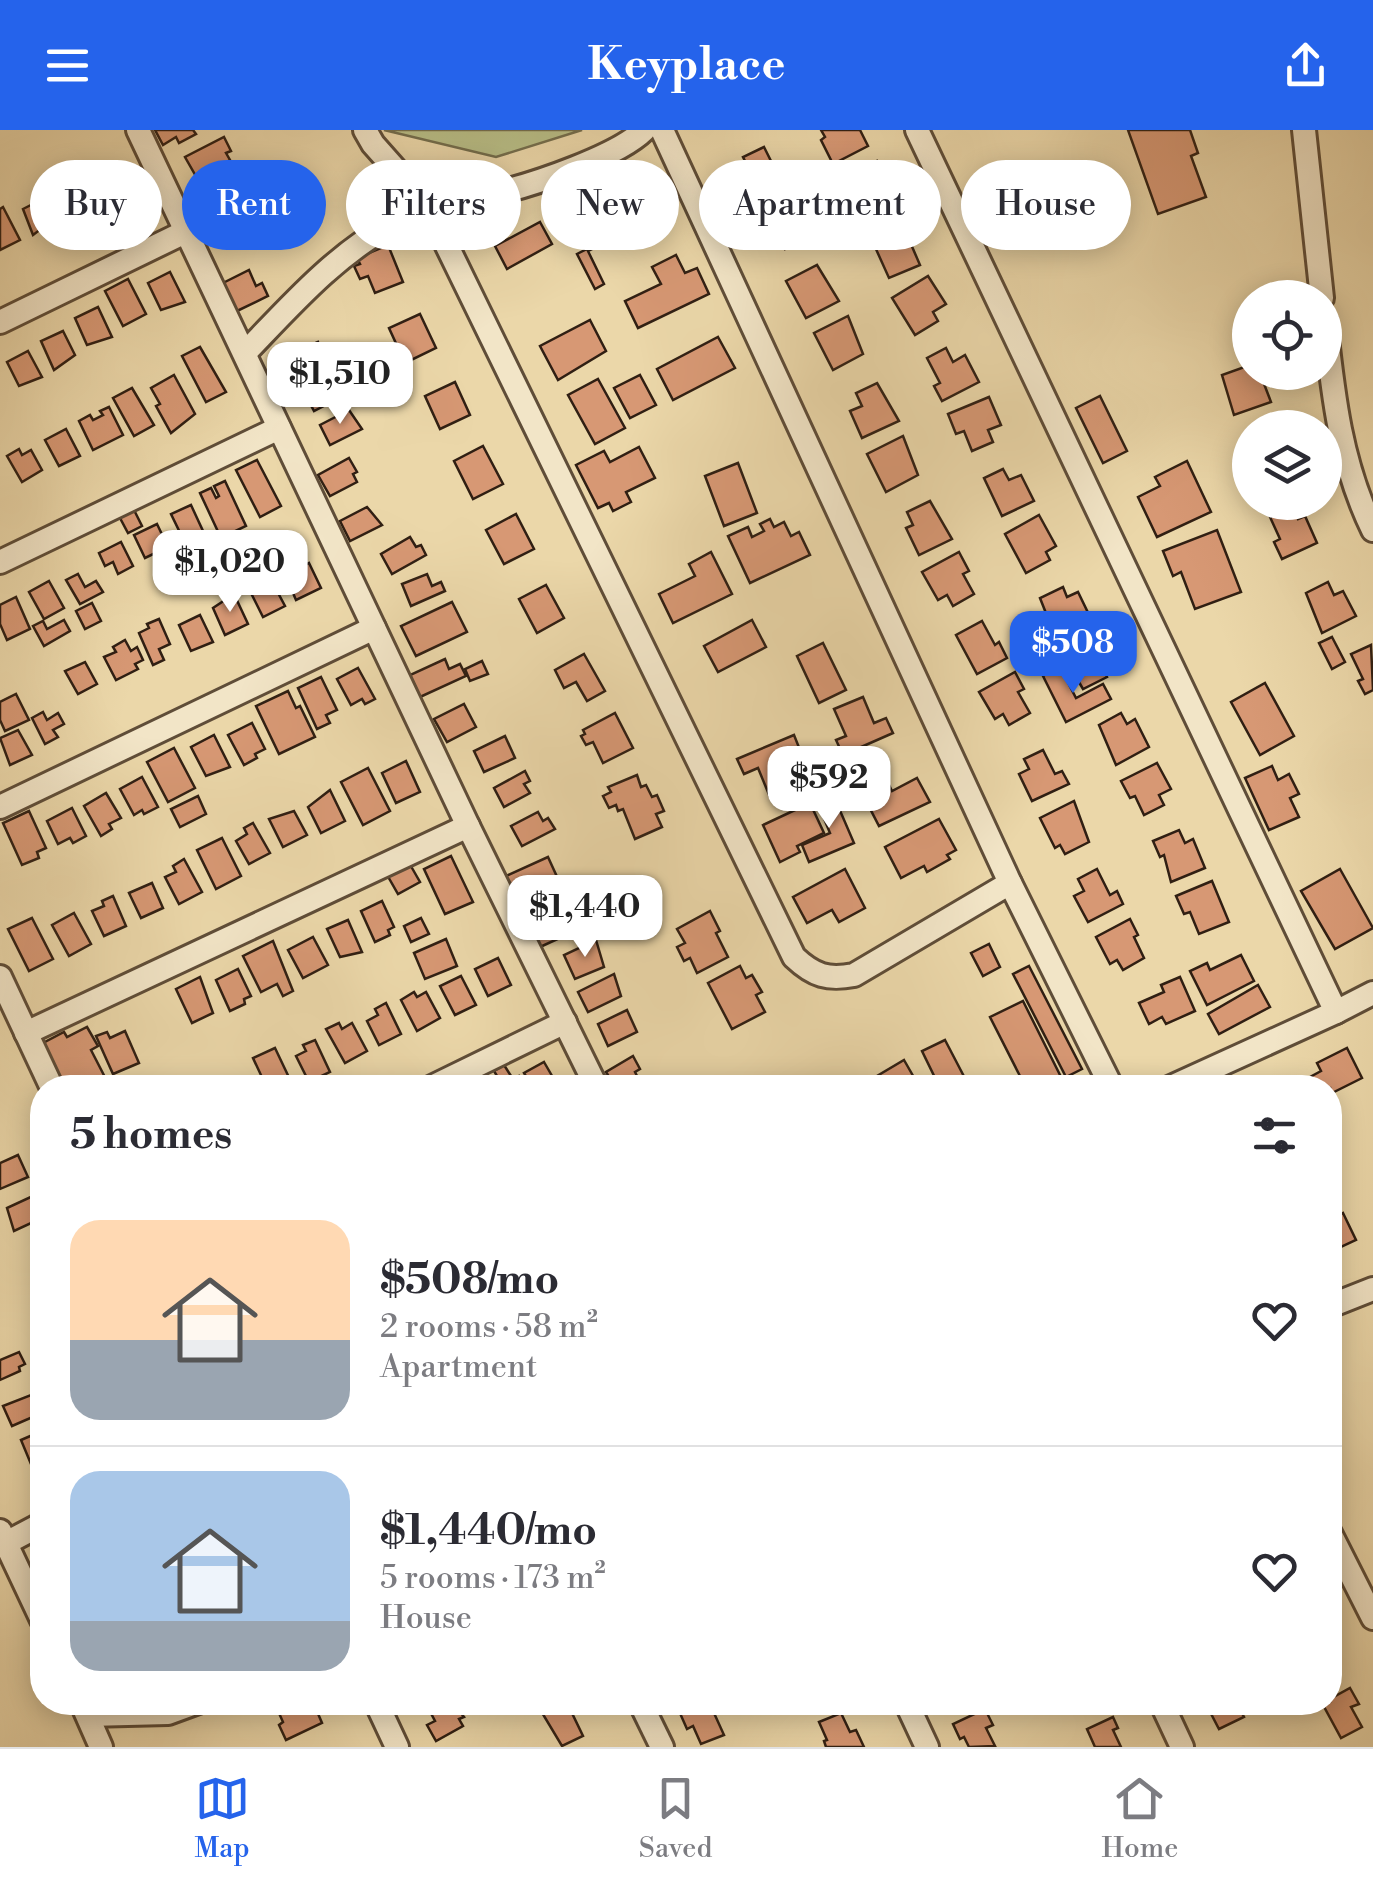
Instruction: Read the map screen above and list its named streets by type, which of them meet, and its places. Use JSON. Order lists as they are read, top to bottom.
{
  "page": {
    "header": "Keyplace",
    "chip": [
      "Buy",
      "Rent",
      "Filters",
      "New",
      "Apartment",
      "House"
    ],
    "price": [
      "$1,510",
      "$1,020",
      "$508",
      "$592",
      "$1,440"
    ],
    "heading": "5 homes",
    "list": [
      {
        "name": "$508/mo",
        "note": "2 rooms · 58 m² · Apartment"
      },
      {
        "name": "$1,440/mo",
        "note": "5 rooms · 173 m² · House"
      }
    ],
    "tabs": ["Map", "Saved", "Home"]
  }
}
